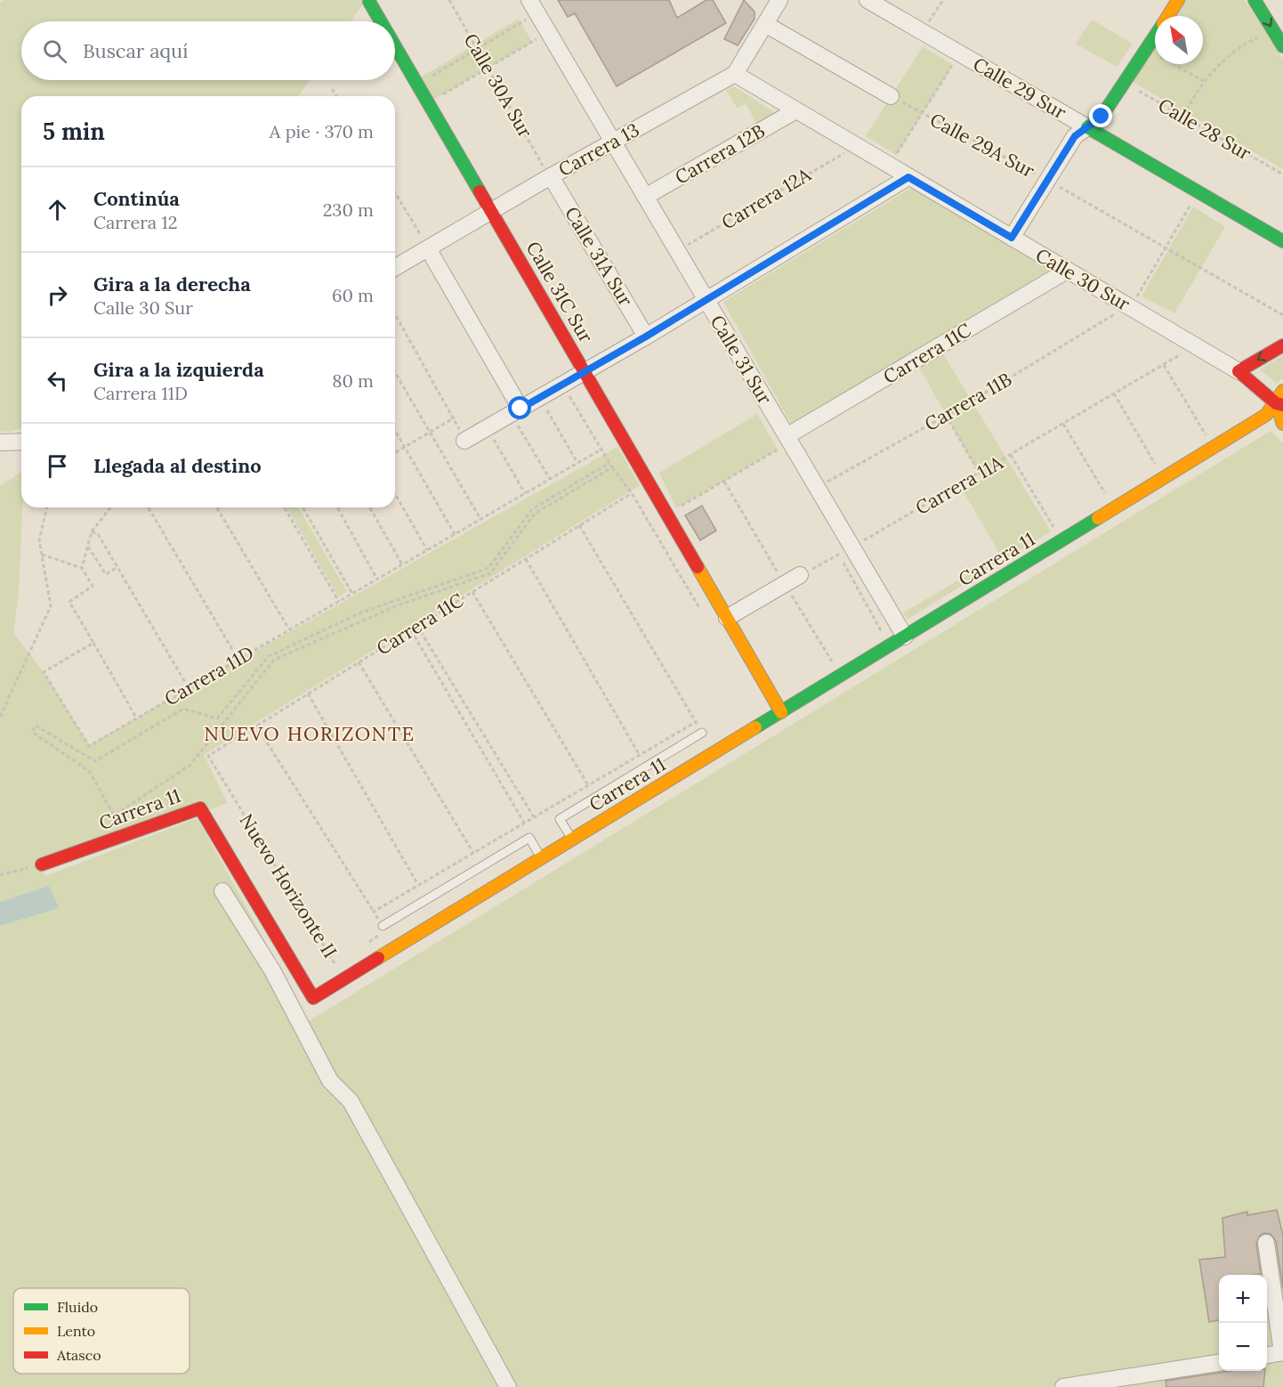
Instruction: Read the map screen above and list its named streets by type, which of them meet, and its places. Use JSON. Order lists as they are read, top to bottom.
{
  "streets": {
    "street": [
      "Calle 29 Sur",
      "Carrera 13",
      "Carrera 12B",
      "Calle 31A Sur",
      "Calle 30 Sur",
      "Calle 31C Sur",
      "Carrera 11C",
      "Calle 31 Sur",
      "Carrera 11"
    ],
    "path": [
      "Calle 30A Sur",
      "Calle 28 Sur",
      "Calle 29A Sur",
      "Carrera 12A",
      "Carrera 11B",
      "Carrera 11A",
      "Carrera 11D",
      "Nuevo Horizonte II"
    ]
  },
  "crossings": [
    ["Calle 30A Sur", "Carrera 13"],
    ["Calle 30A Sur", "Calle 31A Sur"],
    ["Carrera 13", "Calle 31A Sur"],
    ["Carrera 13", "Calle 30 Sur"],
    ["Carrera 13", "Calle 31C Sur"],
    ["Carrera 13", "Calle 31 Sur"],
    ["Carrera 12B", "Calle 30 Sur"],
    ["Carrera 12B", "Calle 31 Sur"],
    ["Carrera 12A", "Calle 30 Sur"],
    ["Carrera 12A", "Calle 31 Sur"],
    ["Calle 30 Sur", "Carrera 11C"],
    ["Calle 30 Sur", "Carrera 11B"],
    ["Calle 31C Sur", "Carrera 11"],
    ["Carrera 11C", "Calle 31 Sur"],
    ["Carrera 11C", "Nuevo Horizonte II"],
    ["Calle 31 Sur", "Carrera 11B"],
    ["Calle 31 Sur", "Carrera 11A"],
    ["Calle 31 Sur", "Carrera 11"]
  ],
  "districts": ["NUEVO HORIZONTE"],
  "legend": ["Fluido", "Lento", "Atasco"],
  "north": "top left",
  "page": {
    "search": "Buscar aquí",
    "heading": ["5 min", "A pie · 370 m"],
    "list": [
      ["Continúa", "Carrera 12", "230 m"],
      ["Gira a la derecha", "Calle 30 Sur", "60 m"],
      ["Gira a la izquierda", "Carrera 11D", "80 m"],
      "Llegada al destino"
    ],
    "map_buttons": ["+", "−"]
  }
}
